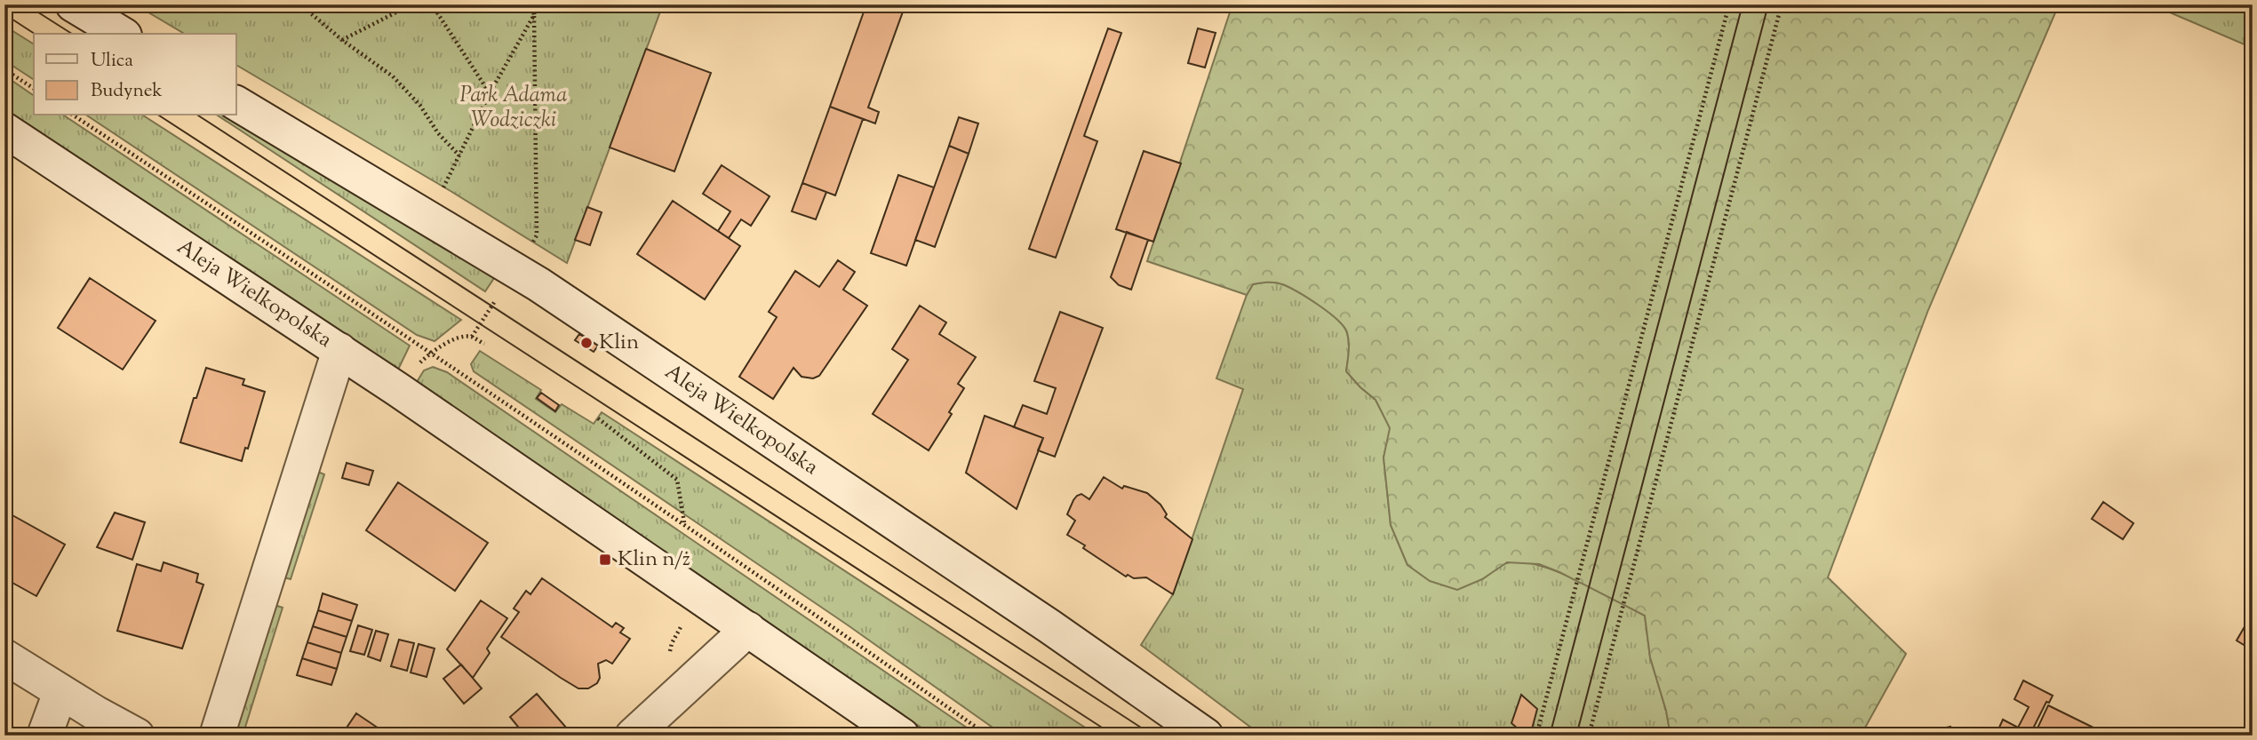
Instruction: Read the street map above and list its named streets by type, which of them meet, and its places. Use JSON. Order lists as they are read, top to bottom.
{
  "streets": {
    "street": ["Aleja Wielkopolska"]
  },
  "parks": ["Park Adama Wodziczki"],
  "places": {
    "other": ["Klin"],
    "transit": ["Klin n/ż"]
  },
  "legend": ["Ulica", "Budynek"]
}
